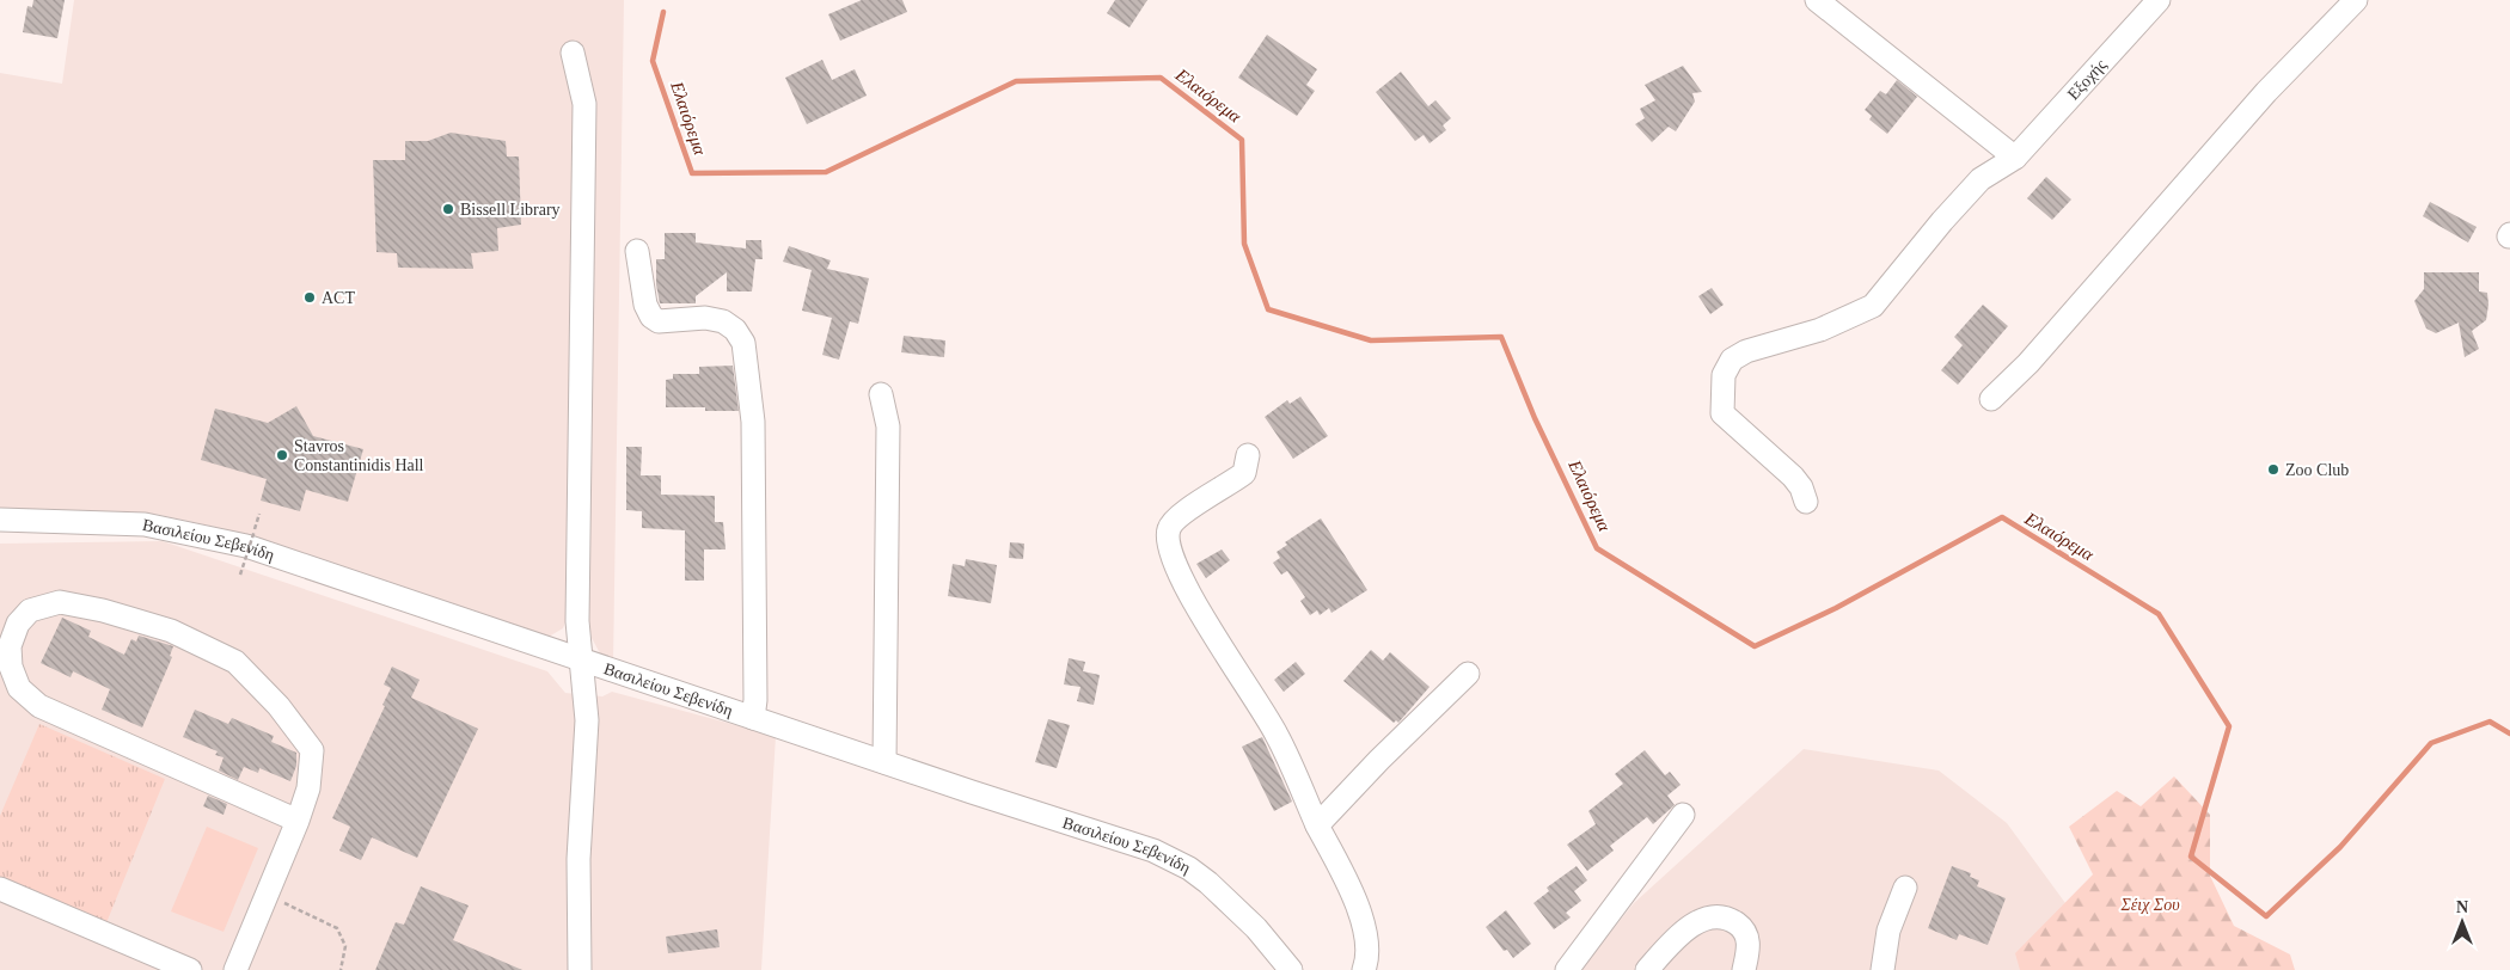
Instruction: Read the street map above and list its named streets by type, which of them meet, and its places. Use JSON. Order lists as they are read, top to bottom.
{
  "streets": {
    "street": ["Εξοχής", "Βασιλείου Σεβενίδη"]
  },
  "water": ["Ελαιόρεμα"],
  "parks": ["Σέιχ Σου"],
  "places": [
    "Bissell Library",
    "ACT",
    "Stavros Constantinidis Hall",
    "Zoo Club"
  ],
  "north": "top"
}
